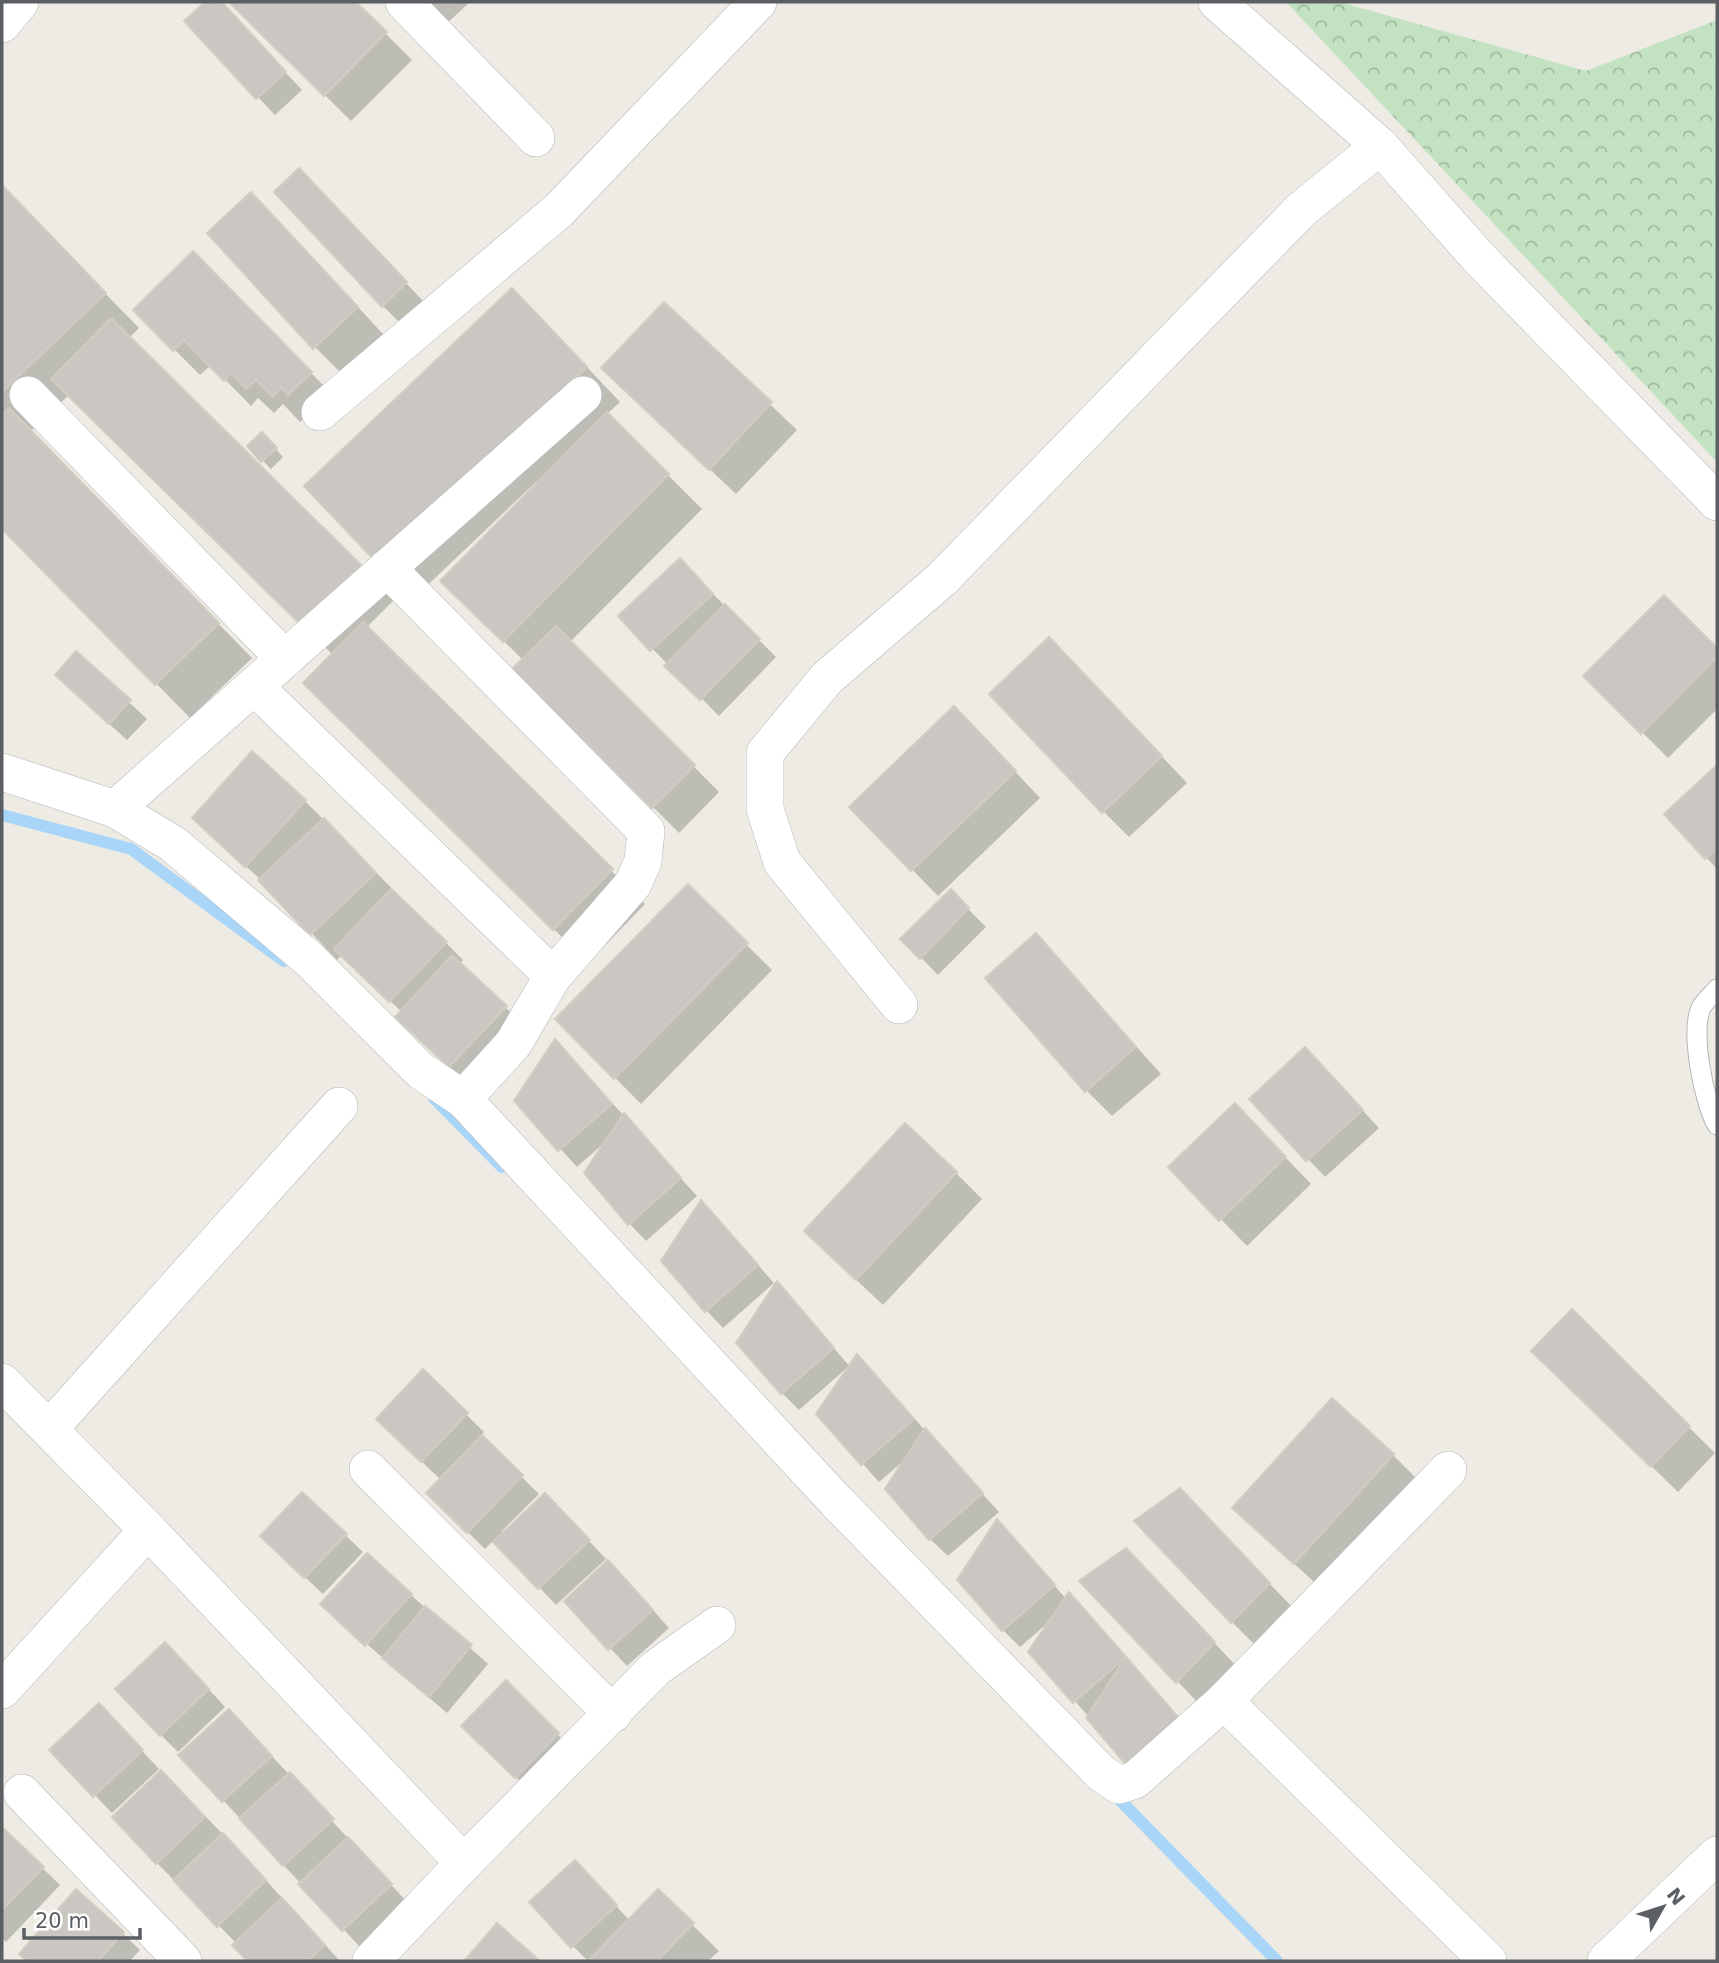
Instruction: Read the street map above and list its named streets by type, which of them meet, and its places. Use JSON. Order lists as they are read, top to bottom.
{
  "scale_bar": "20 m",
  "north": "top right"
}
